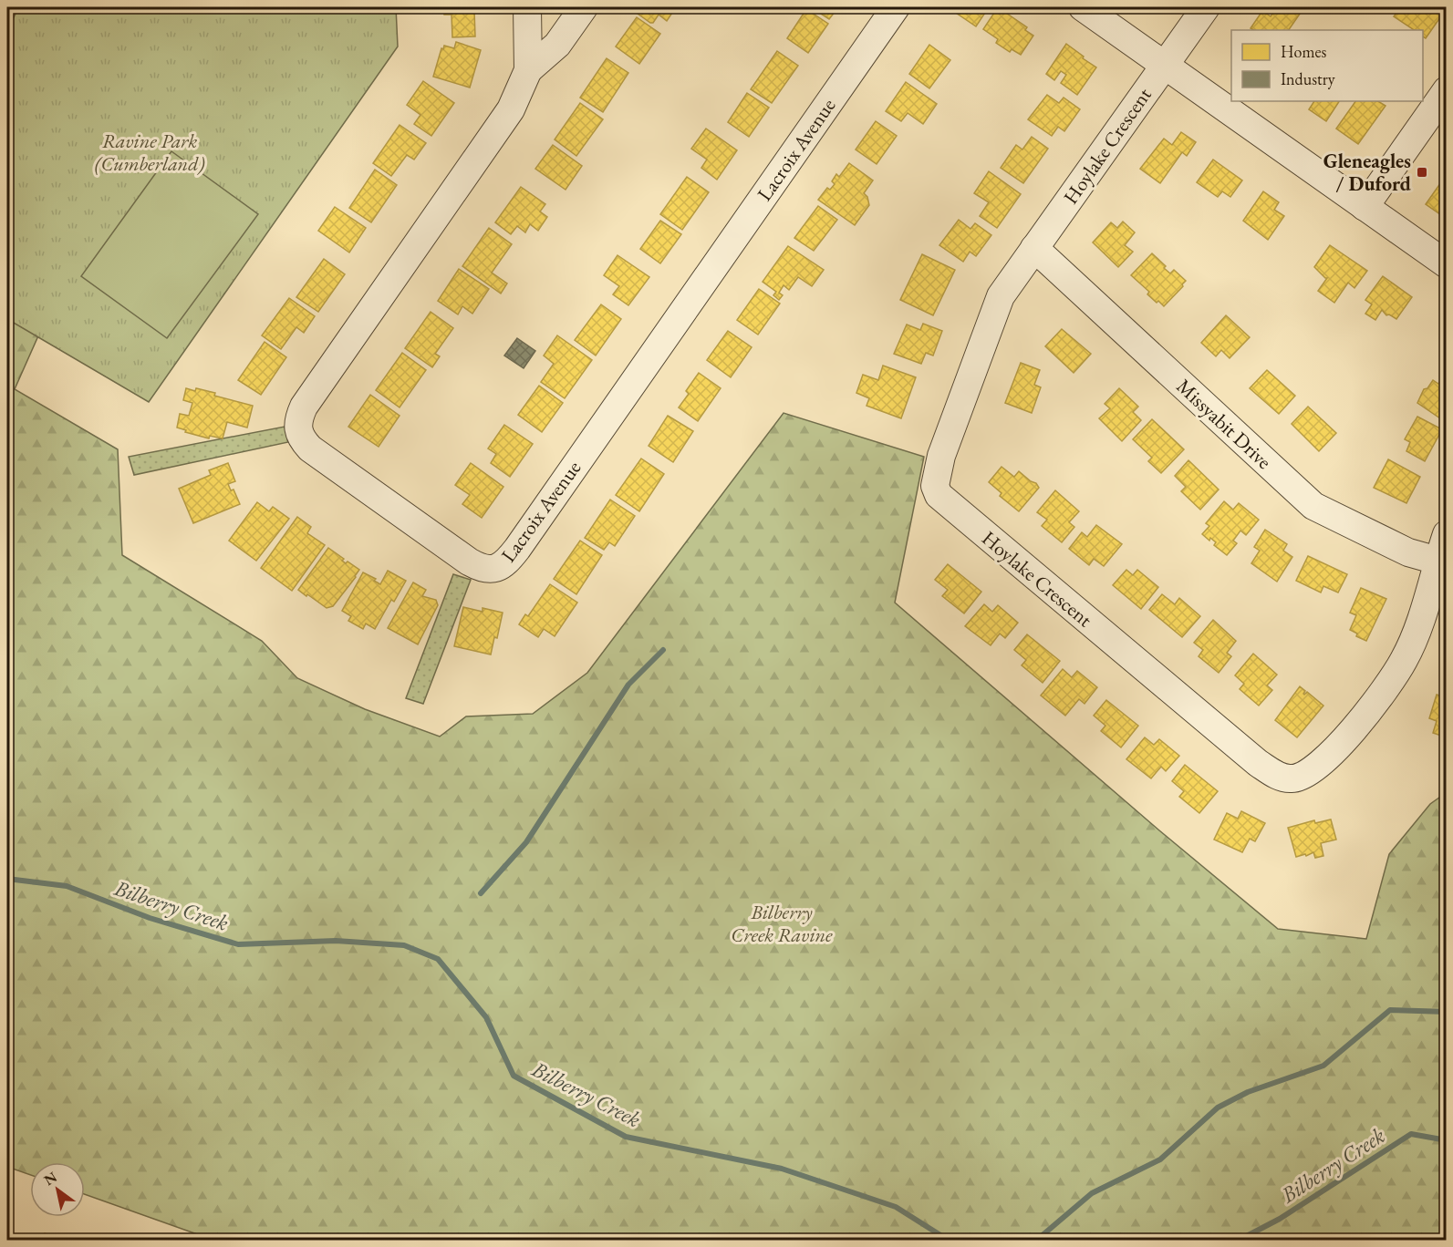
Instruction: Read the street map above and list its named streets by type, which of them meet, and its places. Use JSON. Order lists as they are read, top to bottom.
{
  "streets": {
    "street": ["Hoylake Crescent", "Lacroix Avenue", "Missyabit Drive"]
  },
  "crossings": [
    ["Hoylake Crescent", "Missyabit Drive"]
  ],
  "water": ["Bilberry Creek"],
  "parks": ["Ravine Park (Cumberland)", "Bilberry Creek Ravine"],
  "places": {
    "transit": ["Gleneagles / Duford"]
  },
  "legend": ["Homes", "Industry"],
  "north": "top left"
}
